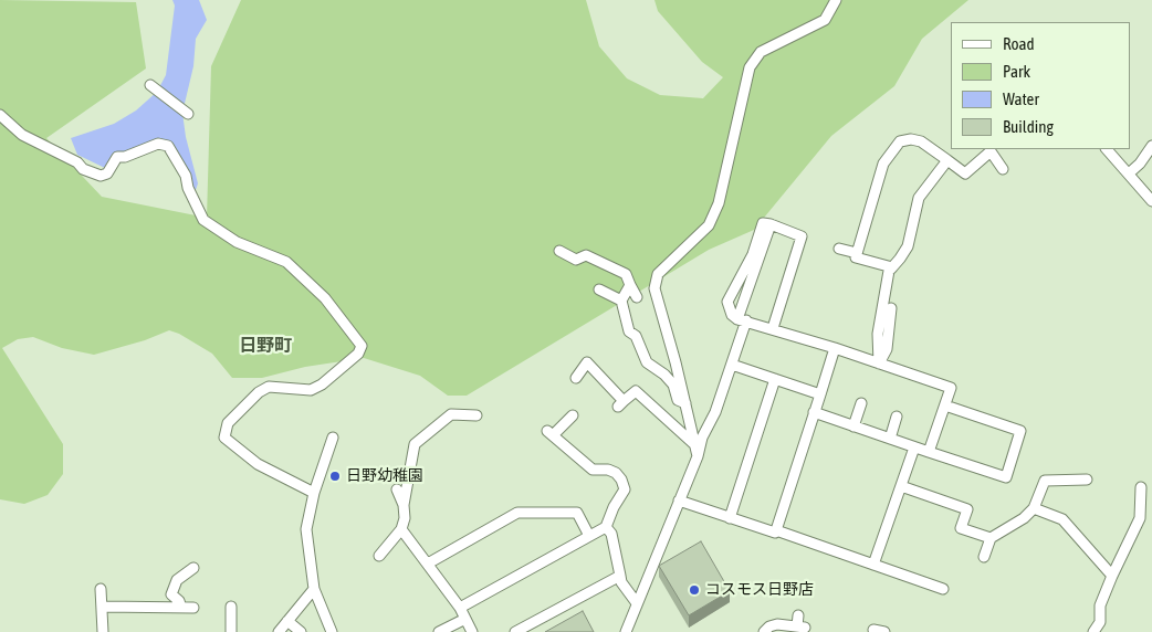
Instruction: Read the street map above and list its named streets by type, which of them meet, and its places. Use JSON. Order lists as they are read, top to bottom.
{
  "districts": ["日野町"],
  "places": ["日野幼稚園", "コスモス日野店"],
  "legend": [
    "Road",
    "Park",
    "Water",
    "Building"
  ]
}
